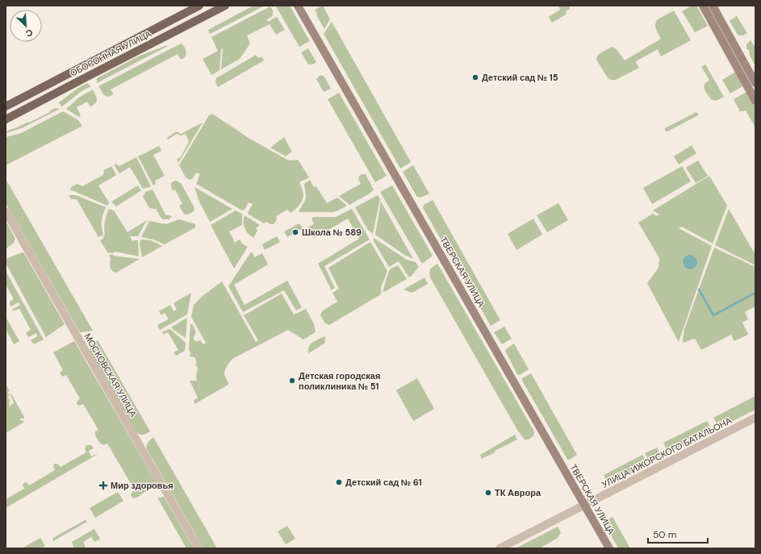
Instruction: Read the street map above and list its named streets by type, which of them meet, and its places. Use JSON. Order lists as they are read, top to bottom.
{
  "streets": {
    "main road": ["ОБОРОННАЯ УЛИЦА", "ТВЕРСКАЯ УЛИЦА"],
    "street": ["МОСКОВСКАЯ УЛИЦА", "УЛИЦА ИЖОРСКОГО БАТАЛЬОНА"]
  },
  "crossings": [
    ["ТВЕРСКАЯ УЛИЦА", "УЛИЦА ИЖОРСКОГО БАТАЛЬОНА"]
  ],
  "places": {
    "other": [
      "Детский сад № 15",
      "Школа № 589",
      "Детская городская поликлиника № 51",
      "Детский сад № 61",
      "ТК Аврора"
    ],
    "health": ["Мир здоровья"]
  },
  "scale_bar": "50 m",
  "north": "bottom right"
}
